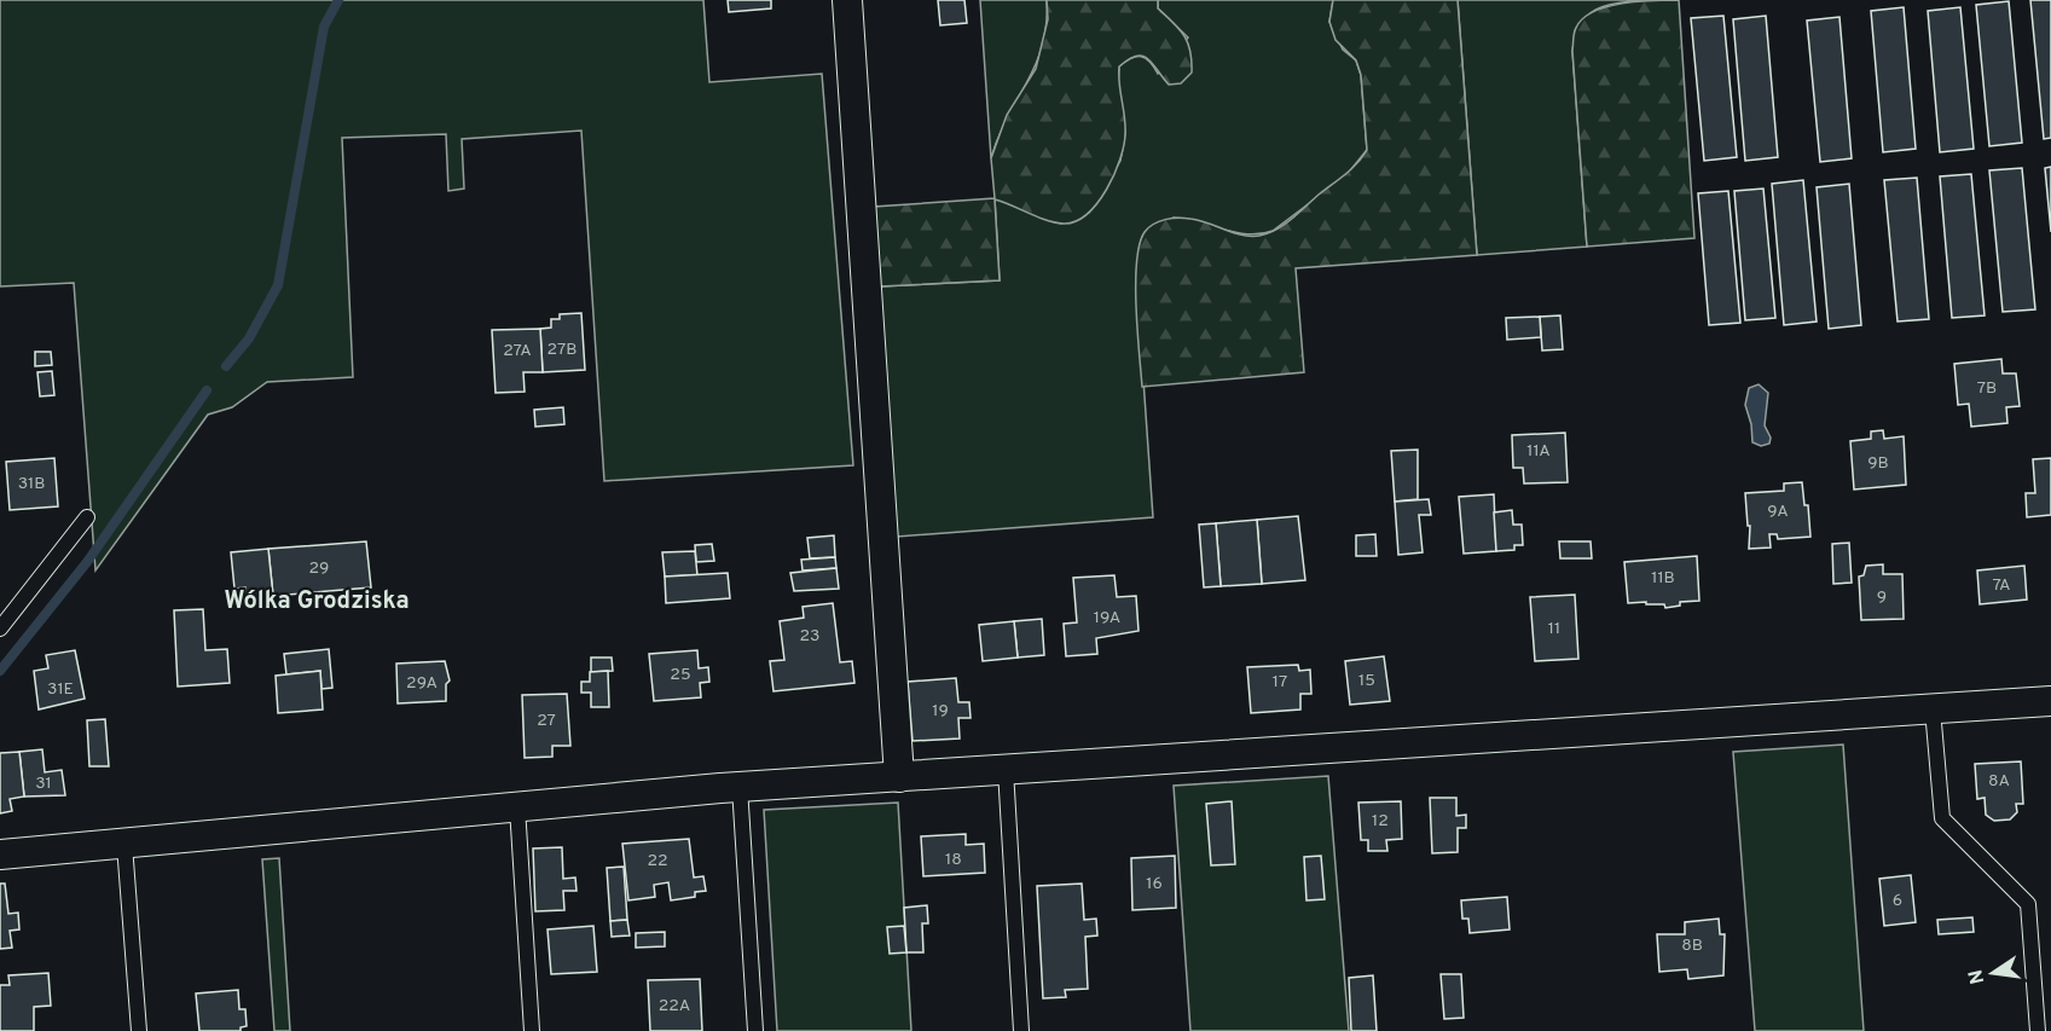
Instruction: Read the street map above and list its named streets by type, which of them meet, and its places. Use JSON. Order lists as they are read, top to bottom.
{
  "districts": ["Wólka Grodziska"],
  "house_numbers": [
    "27B",
    "27A",
    "7B",
    "11A",
    "9B",
    "31B",
    "9A",
    "29",
    "11B",
    "7A",
    "9",
    "19A",
    "11",
    "23",
    "25",
    "15",
    "17",
    "29A",
    "31E",
    "19",
    "27",
    "8A",
    "31",
    "12",
    "18",
    "22",
    "16",
    "6",
    "8B",
    "22A"
  ],
  "north": "left"
}
